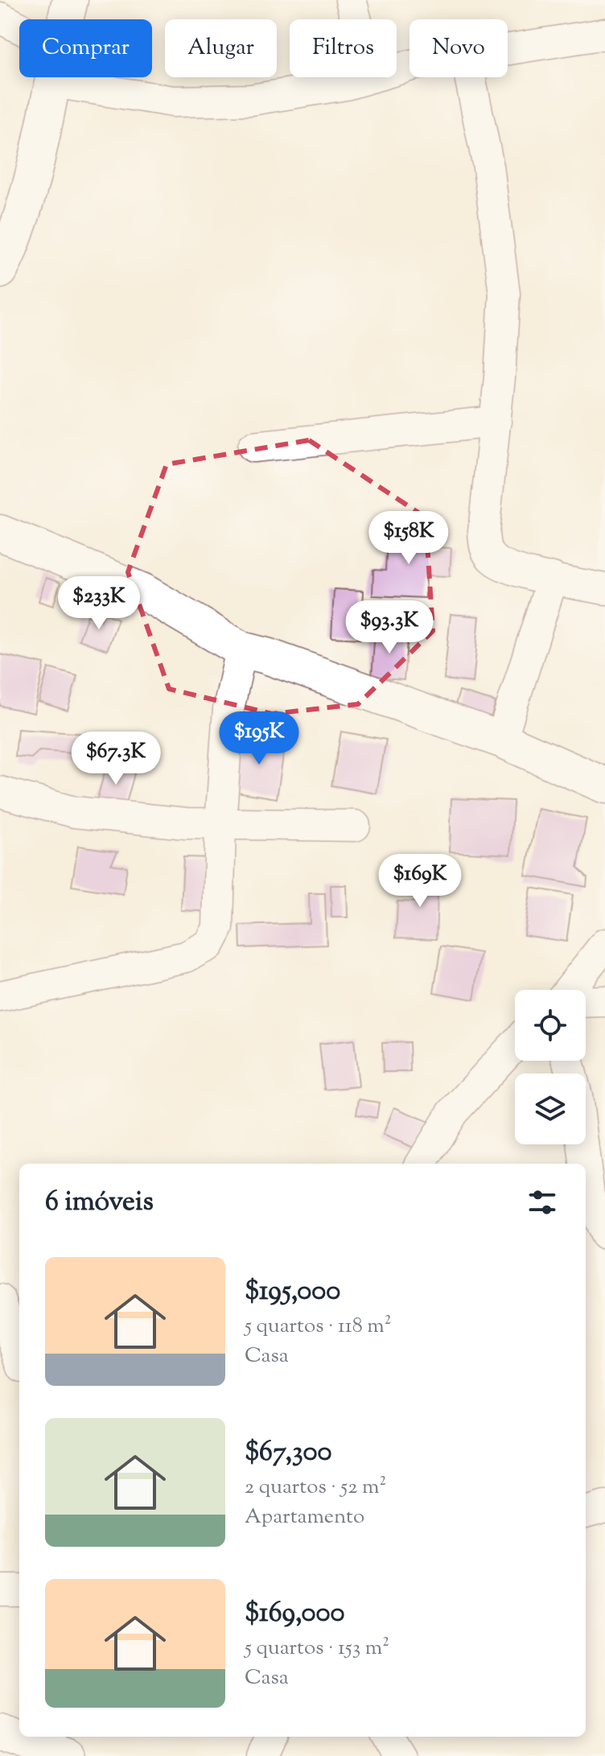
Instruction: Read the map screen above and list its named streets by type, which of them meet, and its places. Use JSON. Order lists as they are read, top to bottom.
{
  "page": {
    "chip": [
      "Comprar",
      "Alugar",
      "Filtros",
      "Novo"
    ],
    "price": [
      "$158K",
      "$233K",
      "$93.3K",
      "$195K",
      "$67.3K",
      "$169K"
    ],
    "heading": "6 imóveis",
    "list": [
      {
        "name": "$195,000",
        "note": "5 quartos · 118 m² · Casa"
      },
      {
        "name": "$67,300",
        "note": "2 quartos · 52 m² · Apartamento"
      },
      {
        "name": "$169,000",
        "note": "5 quartos · 153 m² · Casa"
      }
    ]
  }
}
